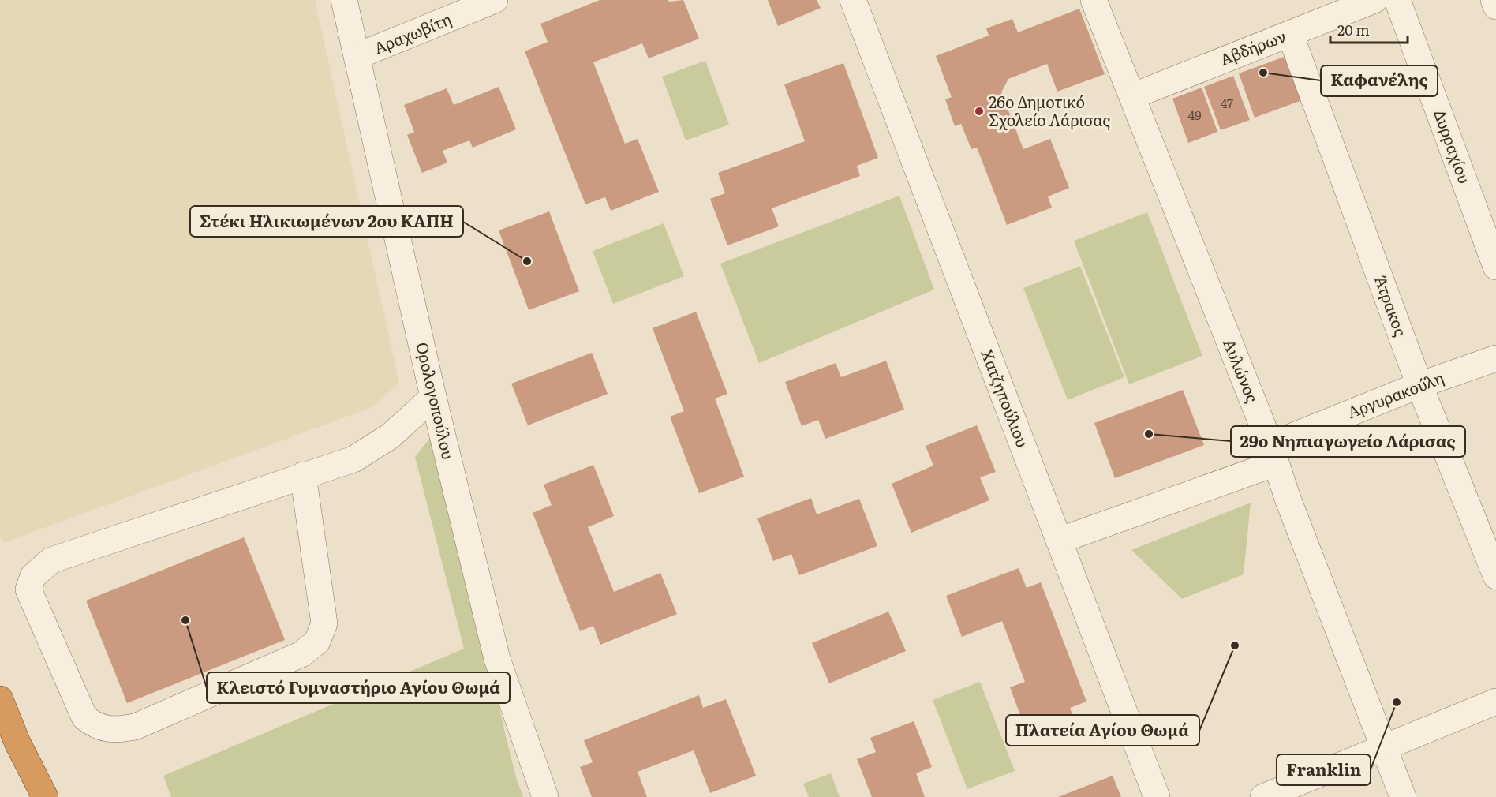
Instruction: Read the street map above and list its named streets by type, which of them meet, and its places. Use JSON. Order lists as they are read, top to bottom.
{
  "streets": {
    "street": [
      "Αραχωβίτη",
      "Αβδήρων",
      "Δυρραχίου",
      "Άτρακος",
      "Αυλώνος",
      "Αργυρακούλη",
      "Χατζηπούλιου",
      "Ορολογοπούλου"
    ]
  },
  "crossings": [
    ["Αραχωβίτη", "Ορολογοπούλου"],
    ["Αβδήρων", "Άτρακος"],
    ["Αβδήρων", "Αυλώνος"],
    ["Άτρακος", "Αργυρακούλη"],
    ["Αυλώνος", "Αργυρακούλη"],
    ["Αργυρακούλη", "Χατζηπούλιου"]
  ],
  "places": [
    "Καφανέλης",
    "26ο Δημοτικό Σχολείο Λάρισας",
    "Στέκι Ηλικιωμένων 2ου ΚΑΠΗ",
    "29ο Νηπιαγωγείο Λάρισας",
    "Κλειστό Γυμναστήριο Αγίου Θωμά",
    "Πλατεία Αγίου Θωμά",
    "Franklin"
  ],
  "house_numbers": ["47", "49"],
  "scale_bar": "20 m"
}
